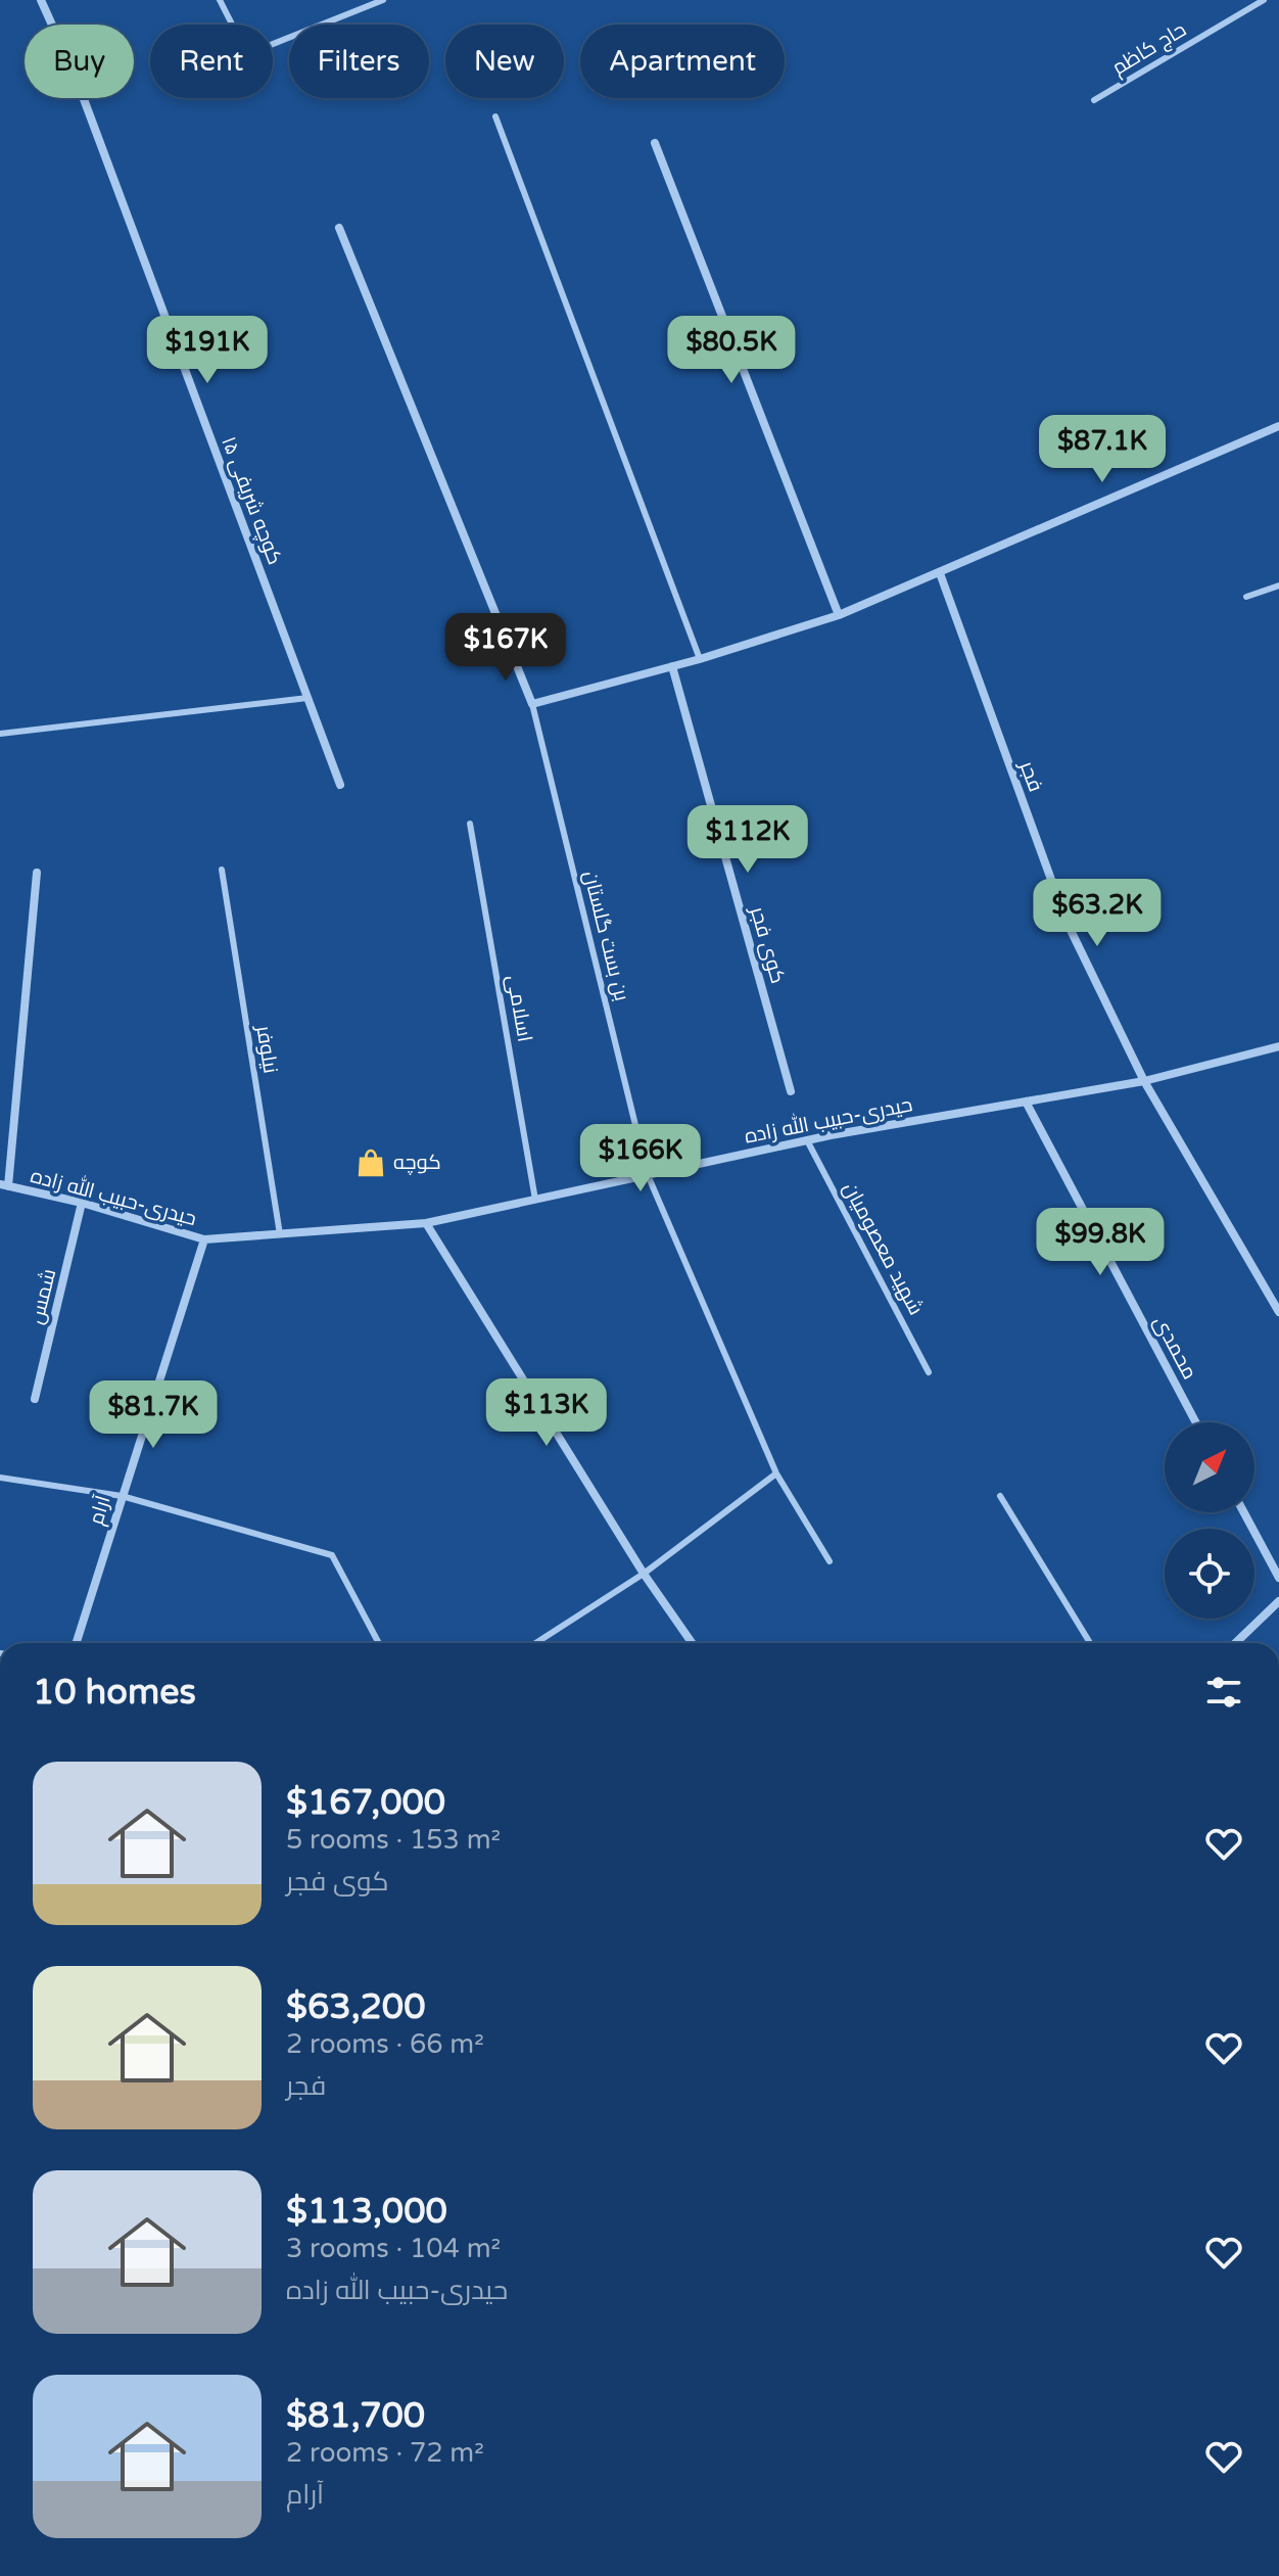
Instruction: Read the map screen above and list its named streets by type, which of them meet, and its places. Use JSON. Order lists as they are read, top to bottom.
{
  "streets": {
    "street": [
      "کوچه شریفی ۱۵",
      "فجر",
      "کوی فجر",
      "حیدری-حبیب الله زاده",
      "شمس",
      "محمدی",
      "آرام"
    ],
    "lane": [
      "حاج کاظم",
      "بن بست گلستان",
      "اسلامی",
      "نیلوفر",
      "شهید معصومیان"
    ]
  },
  "crossings": [
    ["فجر", "حیدری-حبیب الله زاده"],
    ["بن بست گلستان", "حیدری-حبیب الله زاده"],
    ["اسلامی", "حیدری-حبیب الله زاده"],
    ["نیلوفر", "حیدری-حبیب الله زاده"],
    ["حیدری-حبیب الله زاده", "شهید معصومیان"],
    ["حیدری-حبیب الله زاده", "شمس"],
    ["حیدری-حبیب الله زاده", "محمدی"],
    ["حیدری-حبیب الله زاده", "آرام"]
  ],
  "places": {
    "shop": ["کوچه"]
  },
  "north": "top right",
  "page": {
    "chip": [
      "Buy",
      "Rent",
      "Filters",
      "New",
      "Apartment"
    ],
    "price": [
      "$191K",
      "$80.5K",
      "$87.1K",
      "$167K",
      "$112K",
      "$63.2K",
      "$166K",
      "$99.8K",
      "$113K",
      "$81.7K"
    ],
    "heading": "10 homes",
    "list": [
      {
        "name": "$167,000",
        "note": "5 rooms · 153 m² · کوی فجر"
      },
      {
        "name": "$63,200",
        "note": "2 rooms · 66 m² · فجر"
      },
      {
        "name": "$113,000",
        "note": "3 rooms · 104 m² · حیدری-حبیب الله زاده"
      },
      {
        "name": "$81,700",
        "note": "2 rooms · 72 m² · آرام"
      }
    ]
  }
}
